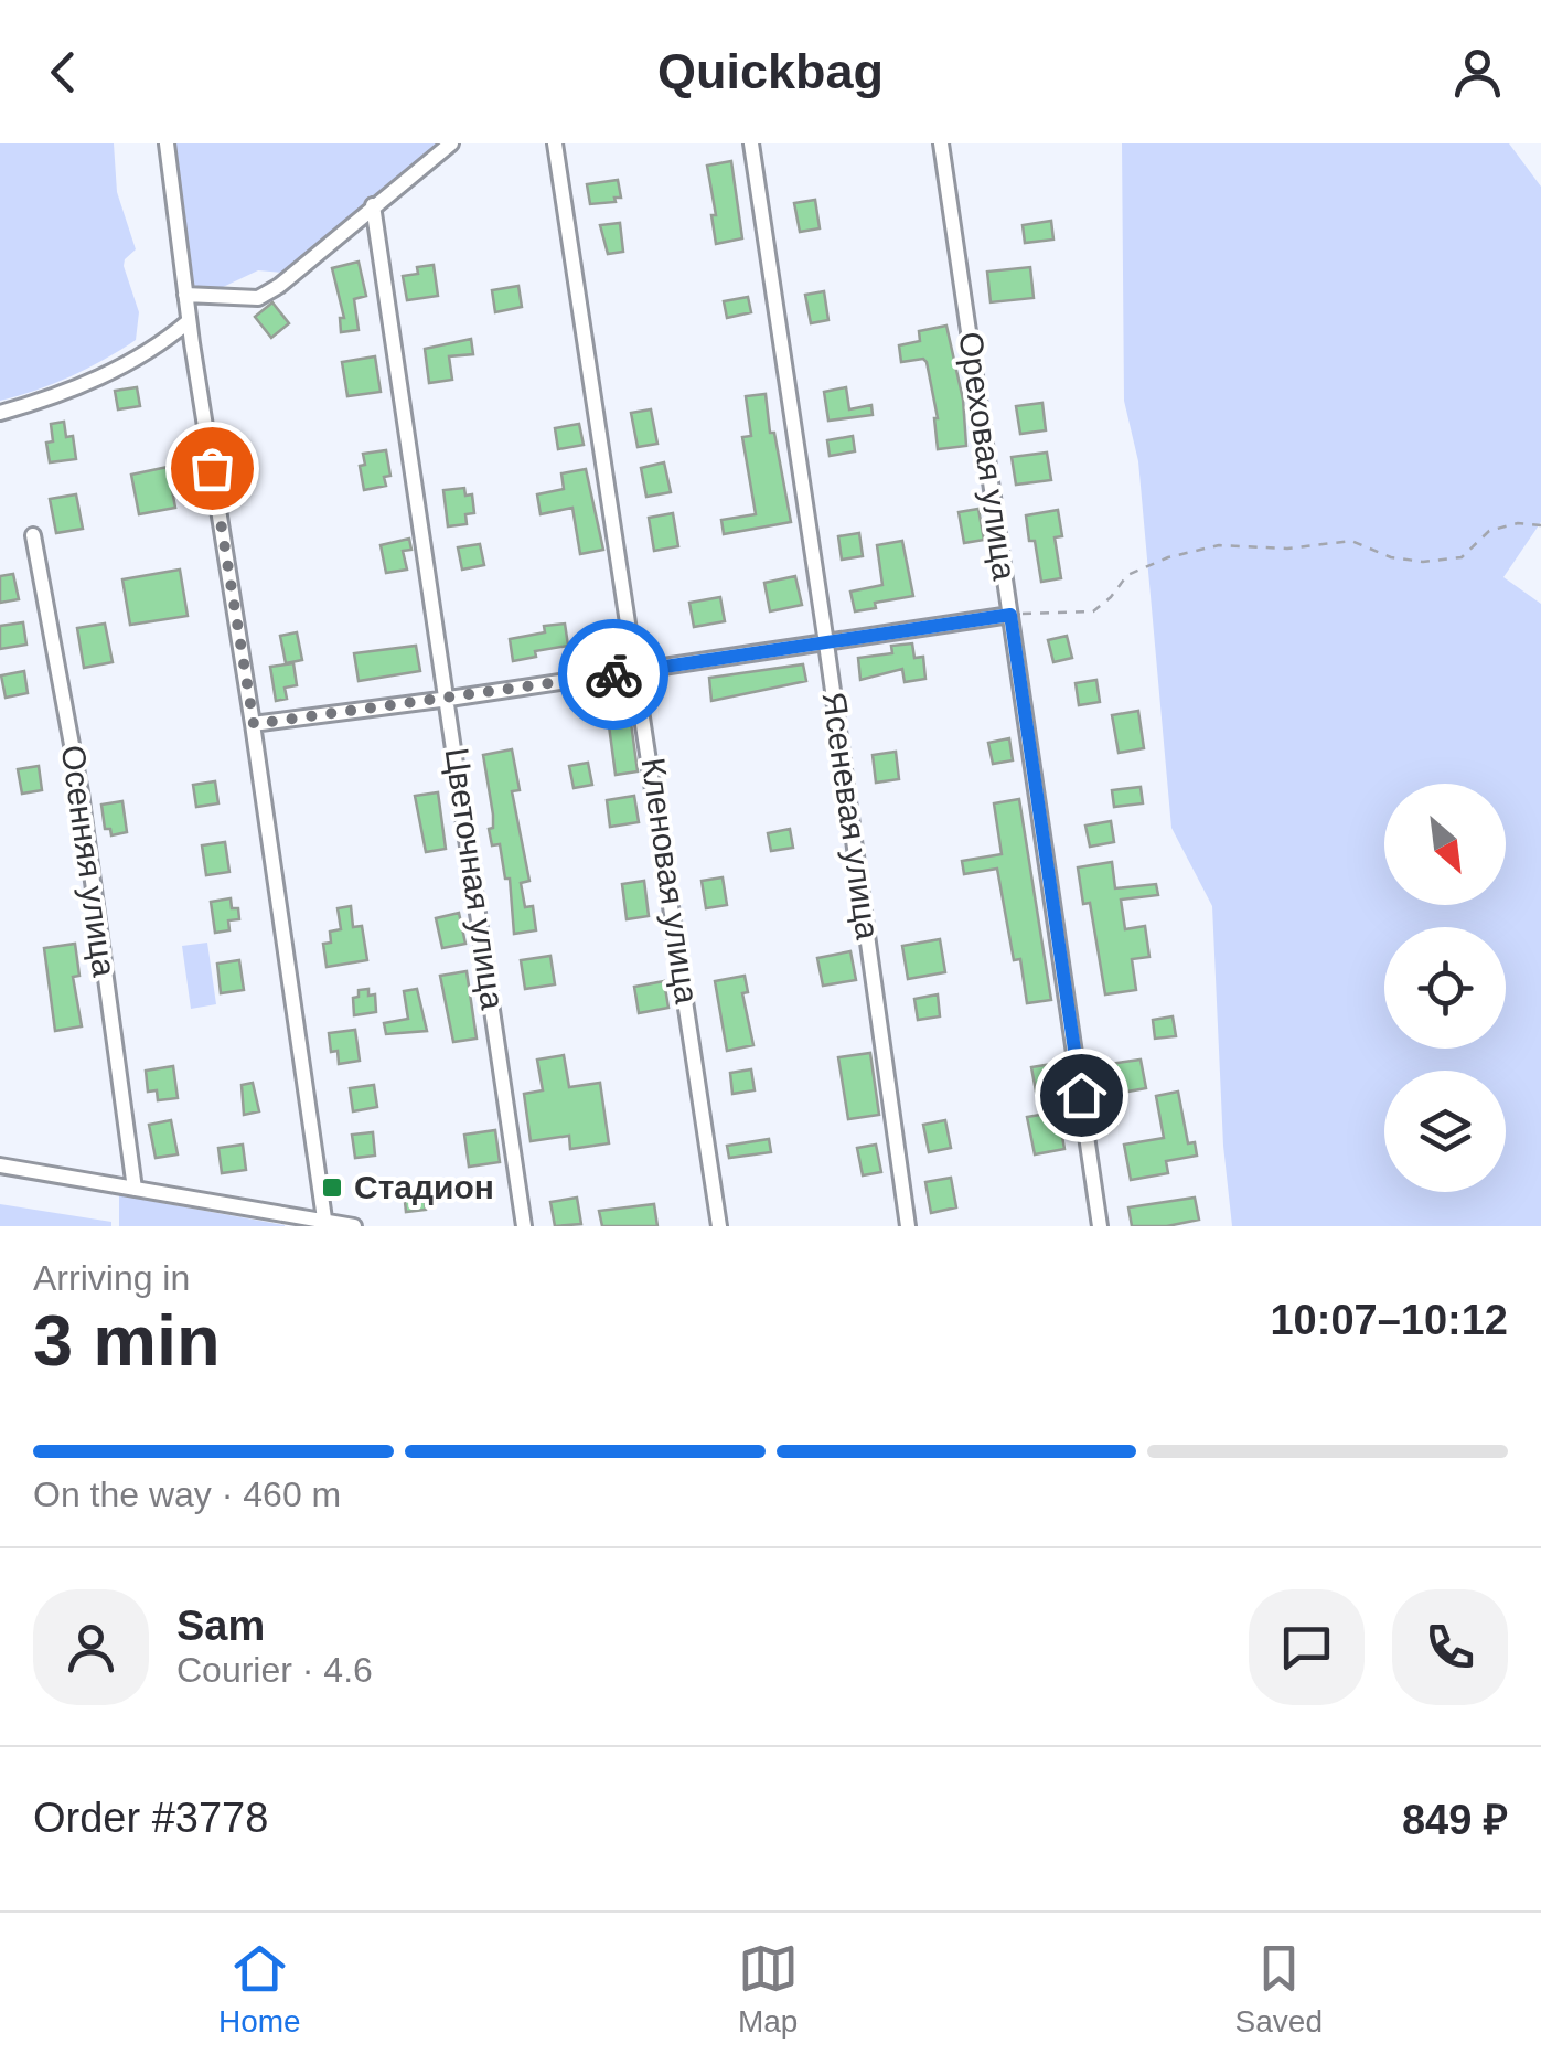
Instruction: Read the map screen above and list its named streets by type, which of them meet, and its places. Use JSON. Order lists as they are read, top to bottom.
{
  "streets": {
    "street": [
      "Ореховая улица",
      "Ясеневая улица",
      "Осенняя улица",
      "Цветочная улица",
      "Кленовая улица"
    ]
  },
  "places": {
    "transit": ["Стадион"]
  },
  "north": "bottom right",
  "page": {
    "header": "Quickbag",
    "heading": ["3 min", "Arriving in", "10:07–10:12"],
    "panel": [
      "Sam",
      "Courier · 4.6",
      "Order #3778",
      "849 ₽"
    ],
    "bar": "On the way · 460 m",
    "tabs": ["Home", "Map", "Saved"]
  }
}
